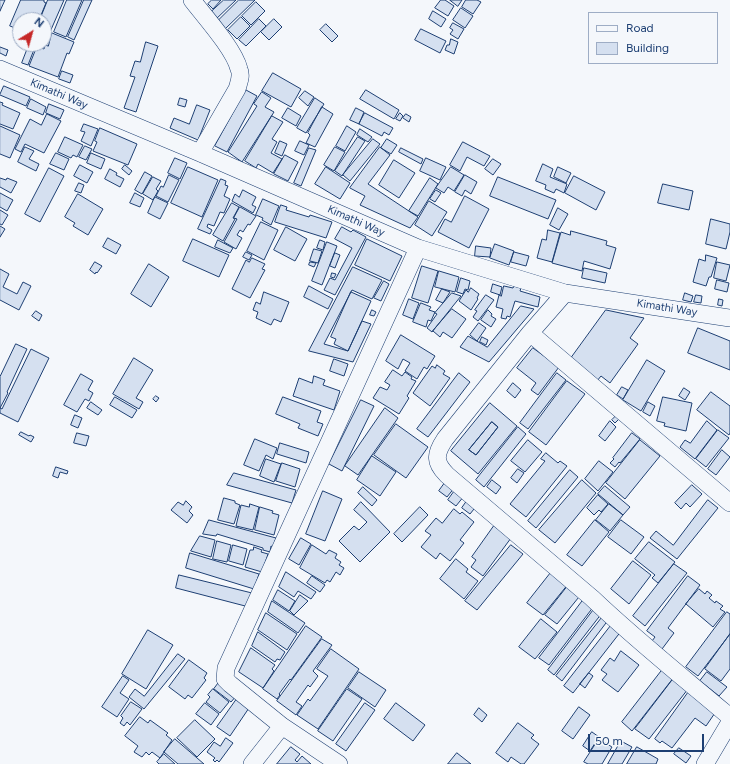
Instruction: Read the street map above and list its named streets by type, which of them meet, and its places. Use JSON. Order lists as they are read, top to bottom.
{
  "streets": {
    "street": ["Kimathi Way"]
  },
  "legend": ["Road", "Building"],
  "scale_bar": "50 m",
  "north": "top right"
}
